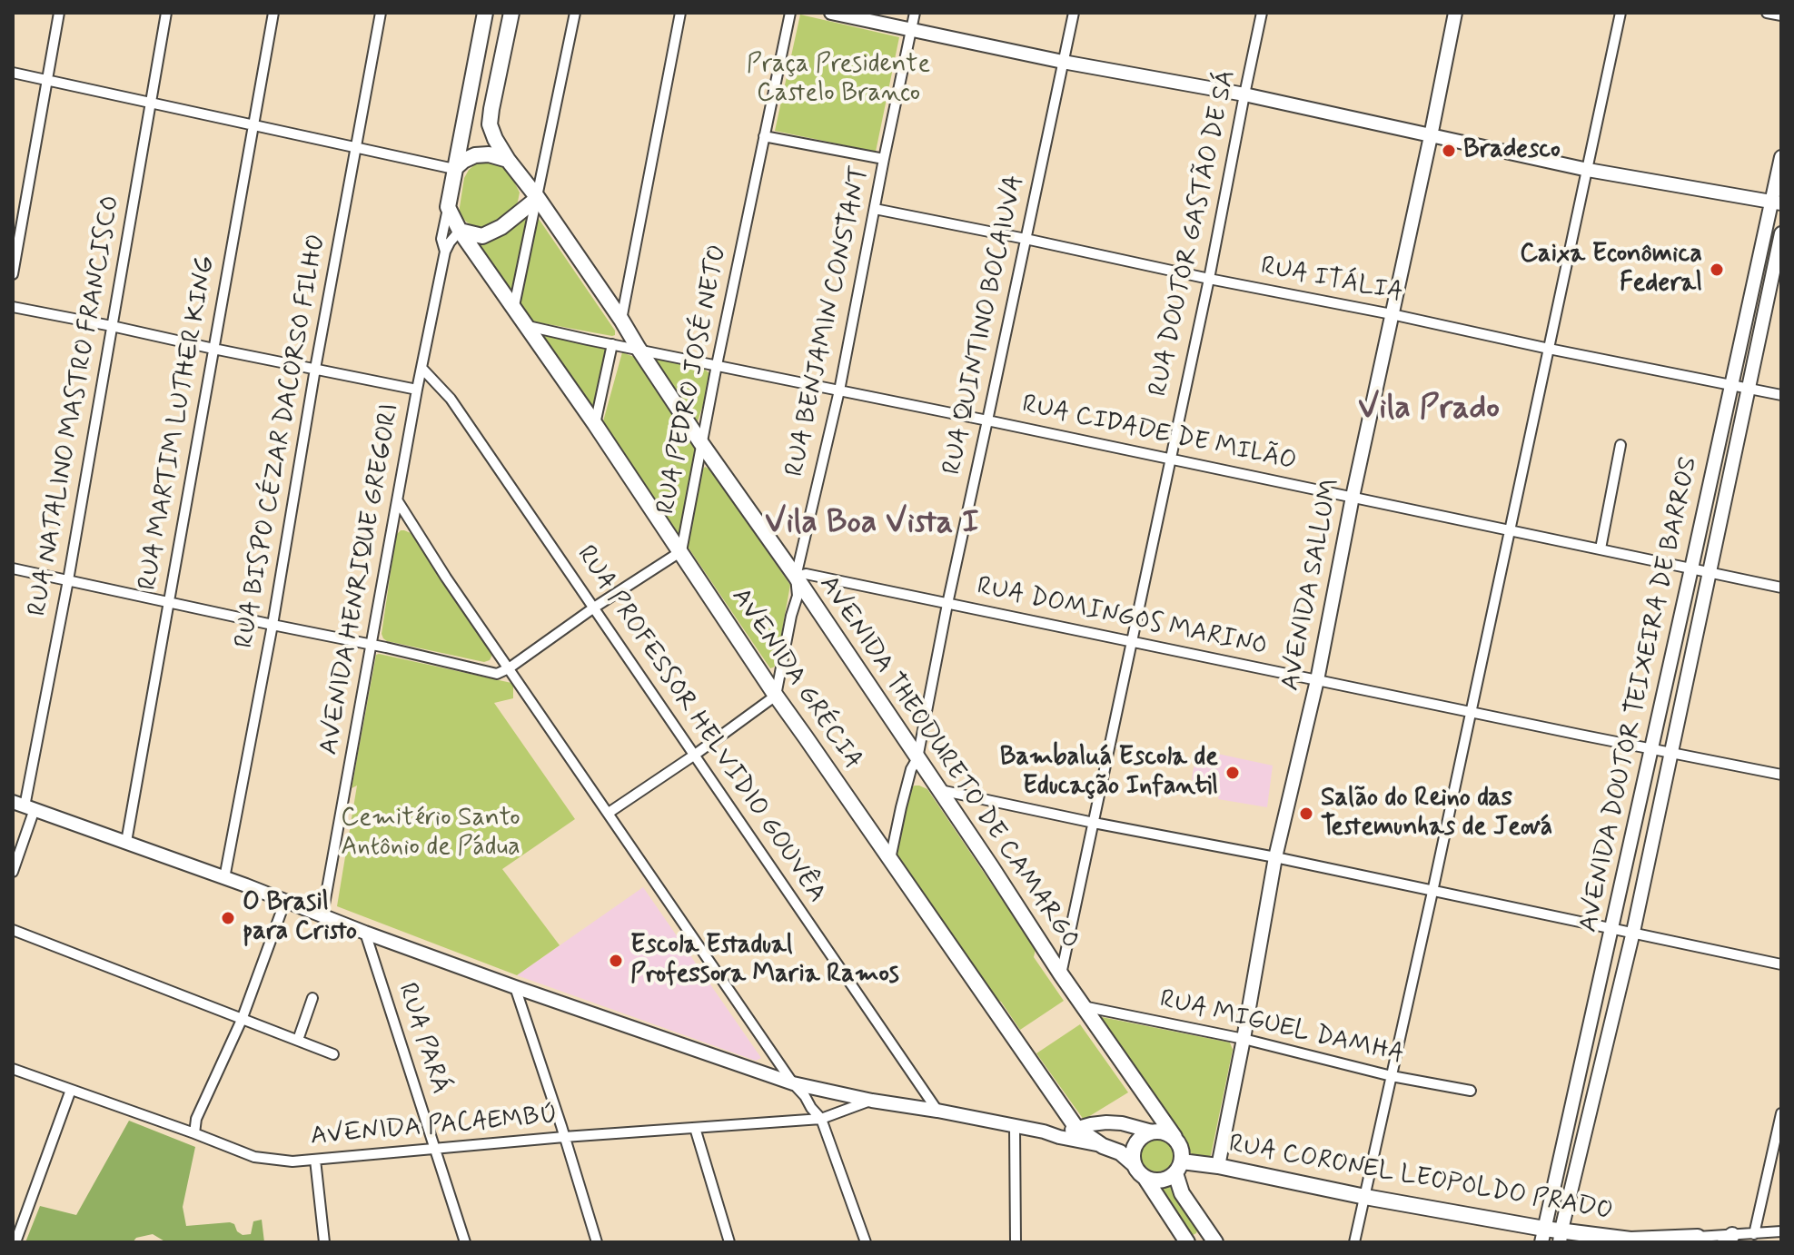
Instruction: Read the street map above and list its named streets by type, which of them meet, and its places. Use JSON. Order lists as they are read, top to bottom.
{
  "streets": {
    "main road": ["AVENIDA GRÉCIA", "AVENIDA THEODURETO DE CAMARGO", "RUA CORONEL LEOPOLDO PRADO"],
    "street": [
      "RUA DOUTOR GASTÃO DE SÁ",
      "RUA ITÁLIA",
      "RUA BENJAMIN CONSTANT",
      "RUA QUINTINO BOCAIUVA",
      "RUA PEDRO JOSÉ NETO",
      "RUA NATALINO MASTRO FRANCISCO",
      "RUA MARTIM LUTHER KING",
      "RUA CIDADE DE MILÃO",
      "RUA BISPO CÉZAR DACORSO FILHO",
      "AVENIDA HENRIQUE GREGORI",
      "AVENIDA SALLUM",
      "RUA DOMINGOS MARINO",
      "AVENIDA DOUTOR TEIXEIRA DE BARROS",
      "RUA PROFESSOR HELVIDIO GOUVÊA",
      "RUA MIGUEL DAMHA",
      "RUA PARÁ",
      "AVENIDA PACAEMBÚ"
    ]
  },
  "crossings": [
    ["RUA DOUTOR GASTÃO DE SÁ", "RUA ITÁLIA"],
    ["RUA DOUTOR GASTÃO DE SÁ", "RUA CIDADE DE MILÃO"],
    ["RUA DOUTOR GASTÃO DE SÁ", "RUA DOMINGOS MARINO"],
    ["RUA DOUTOR GASTÃO DE SÁ", "AVENIDA THEODURETO DE CAMARGO"],
    ["RUA ITÁLIA", "RUA BENJAMIN CONSTANT"],
    ["RUA ITÁLIA", "RUA QUINTINO BOCAIUVA"],
    ["RUA ITÁLIA", "AVENIDA SALLUM"],
    ["RUA ITÁLIA", "AVENIDA DOUTOR TEIXEIRA DE BARROS"],
    ["RUA BENJAMIN CONSTANT", "RUA CIDADE DE MILÃO"],
    ["RUA BENJAMIN CONSTANT", "RUA DOMINGOS MARINO"],
    ["RUA BENJAMIN CONSTANT", "AVENIDA GRÉCIA"],
    ["RUA BENJAMIN CONSTANT", "AVENIDA THEODURETO DE CAMARGO"],
    ["RUA QUINTINO BOCAIUVA", "RUA CIDADE DE MILÃO"],
    ["RUA QUINTINO BOCAIUVA", "RUA DOMINGOS MARINO"],
    ["RUA QUINTINO BOCAIUVA", "AVENIDA GRÉCIA"],
    ["RUA QUINTINO BOCAIUVA", "AVENIDA THEODURETO DE CAMARGO"],
    ["RUA PEDRO JOSÉ NETO", "RUA CIDADE DE MILÃO"],
    ["RUA PEDRO JOSÉ NETO", "AVENIDA GRÉCIA"],
    ["RUA PEDRO JOSÉ NETO", "RUA PROFESSOR HELVIDIO GOUVÊA"],
    ["RUA PEDRO JOSÉ NETO", "AVENIDA THEODURETO DE CAMARGO"],
    ["RUA CIDADE DE MILÃO", "AVENIDA SALLUM"],
    ["RUA CIDADE DE MILÃO", "AVENIDA GRÉCIA"],
    ["RUA CIDADE DE MILÃO", "AVENIDA DOUTOR TEIXEIRA DE BARROS"],
    ["RUA CIDADE DE MILÃO", "AVENIDA THEODURETO DE CAMARGO"],
    ["AVENIDA HENRIQUE GREGORI", "RUA PROFESSOR HELVIDIO GOUVÊA"],
    ["AVENIDA SALLUM", "RUA DOMINGOS MARINO"],
    ["AVENIDA SALLUM", "RUA MIGUEL DAMHA"],
    ["AVENIDA SALLUM", "RUA CORONEL LEOPOLDO PRADO"],
    ["RUA DOMINGOS MARINO", "AVENIDA DOUTOR TEIXEIRA DE BARROS"],
    ["RUA DOMINGOS MARINO", "AVENIDA THEODURETO DE CAMARGO"],
    ["AVENIDA GRÉCIA", "AVENIDA THEODURETO DE CAMARGO"],
    ["AVENIDA DOUTOR TEIXEIRA DE BARROS", "RUA CORONEL LEOPOLDO PRADO"],
    ["AVENIDA THEODURETO DE CAMARGO", "RUA MIGUEL DAMHA"],
    ["AVENIDA THEODURETO DE CAMARGO", "RUA CORONEL LEOPOLDO PRADO"],
    ["RUA PARÁ", "AVENIDA PACAEMBÚ"]
  ],
  "districts": ["Vila Prado", "Vila Boa Vista I"],
  "parks": ["Praça Presidente Castelo Branco", "Cemitério Santo Antônio de Pádua"],
  "places": [
    "Bradesco",
    "Caixa Econômica Federal",
    "Bambaluá Escola de Educação Infantil",
    "Salão do Reino das Testemunhas de Jeová",
    "O Brasil para Cristo",
    "Escola Estadual Professora Maria Ramos"
  ]
}
